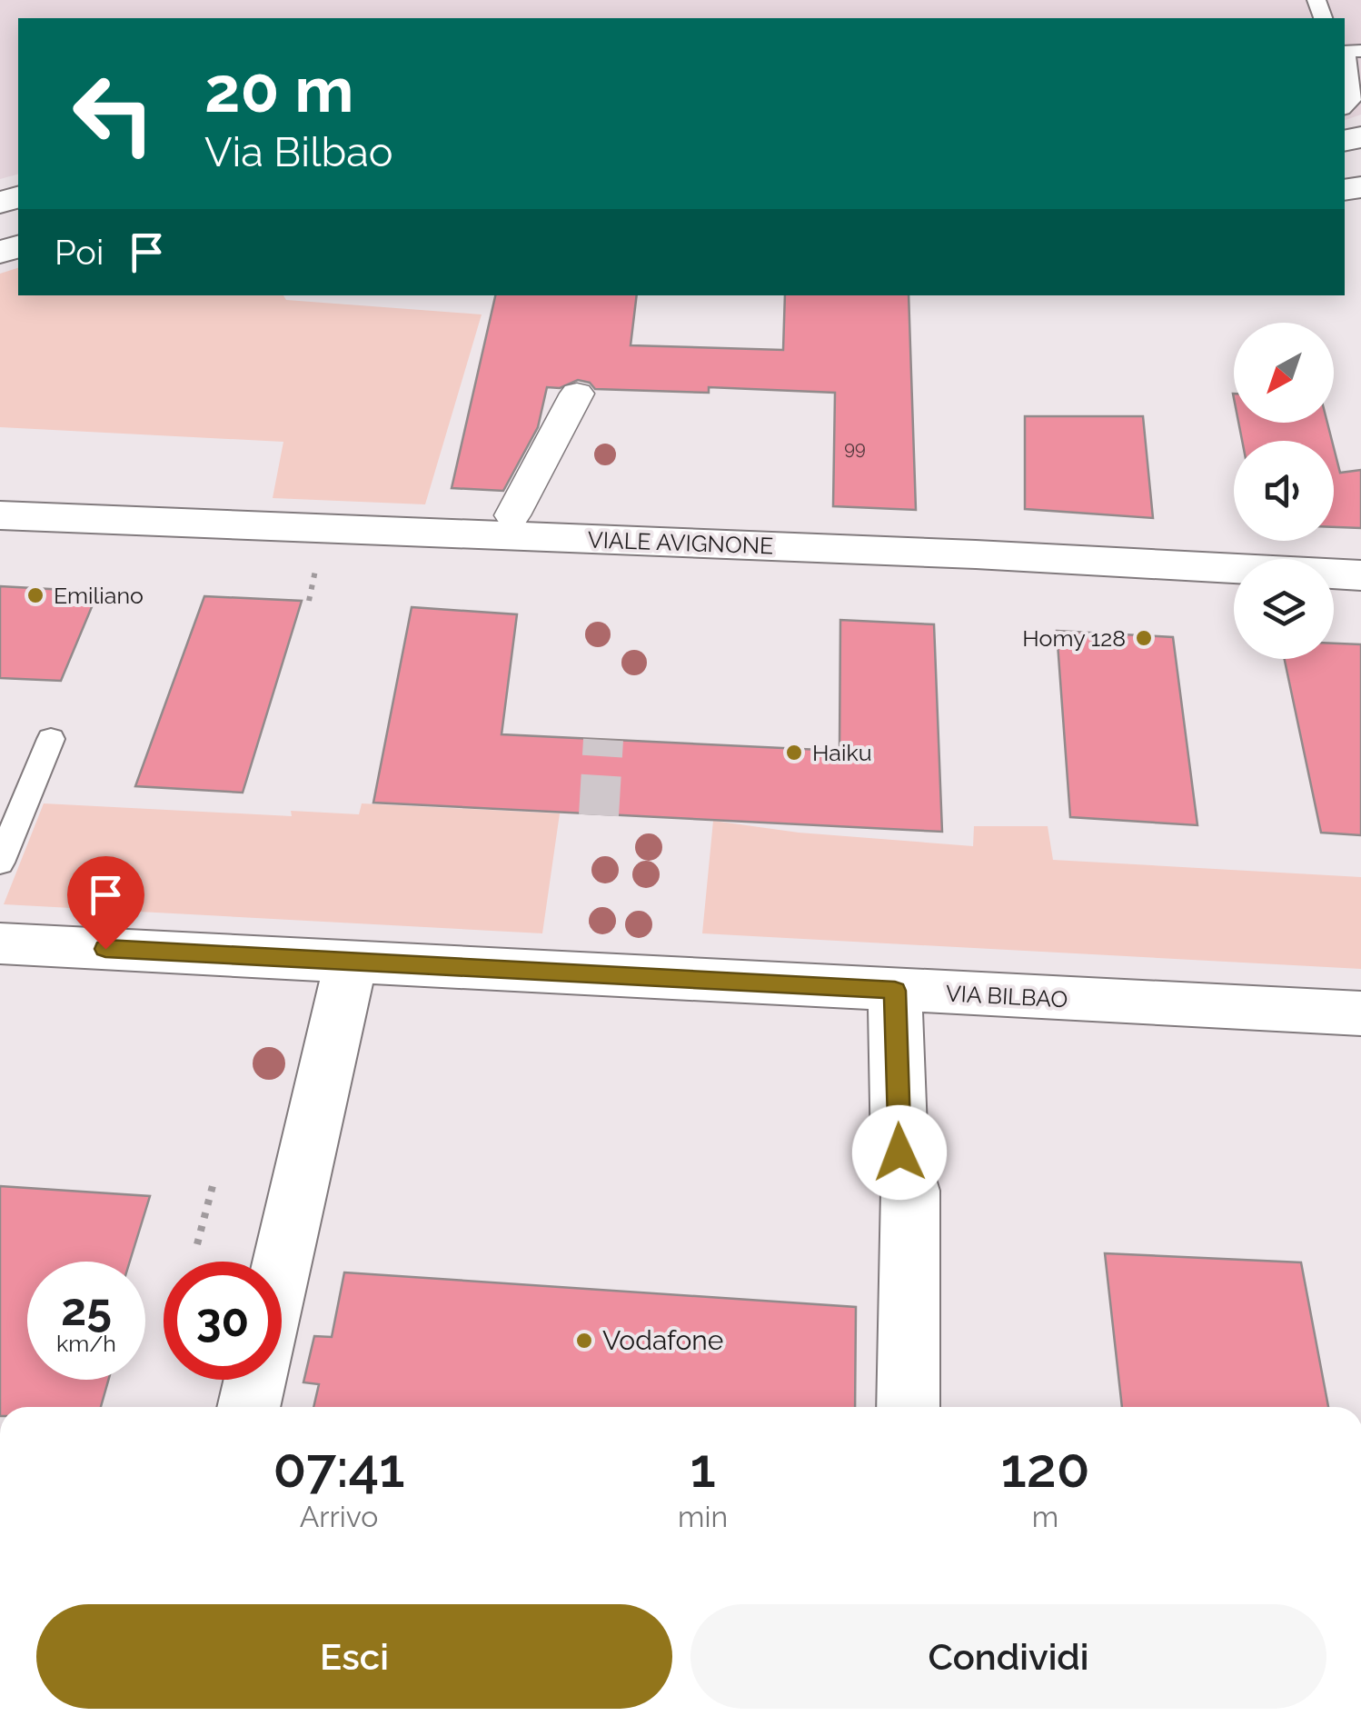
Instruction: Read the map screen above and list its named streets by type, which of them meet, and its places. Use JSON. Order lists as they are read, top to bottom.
{
  "streets": {
    "street": ["VIALE AVIGNONE", "VIA BILBAO"]
  },
  "places": [
    "Emiliano",
    "Homy 128",
    "Haiku",
    "Vodafone"
  ],
  "house_numbers": ["99"],
  "north": "bottom left",
  "page": {
    "turn": ["20 m", "Via Bilbao"],
    "then": "Poi",
    "speed": "25 km/h",
    "limit": "30",
    "eta": [
      "07:41",
      "Arrivo",
      "1",
      "min",
      "120",
      "m"
    ],
    "buttons": ["Esci", "Condividi"]
  }
}
